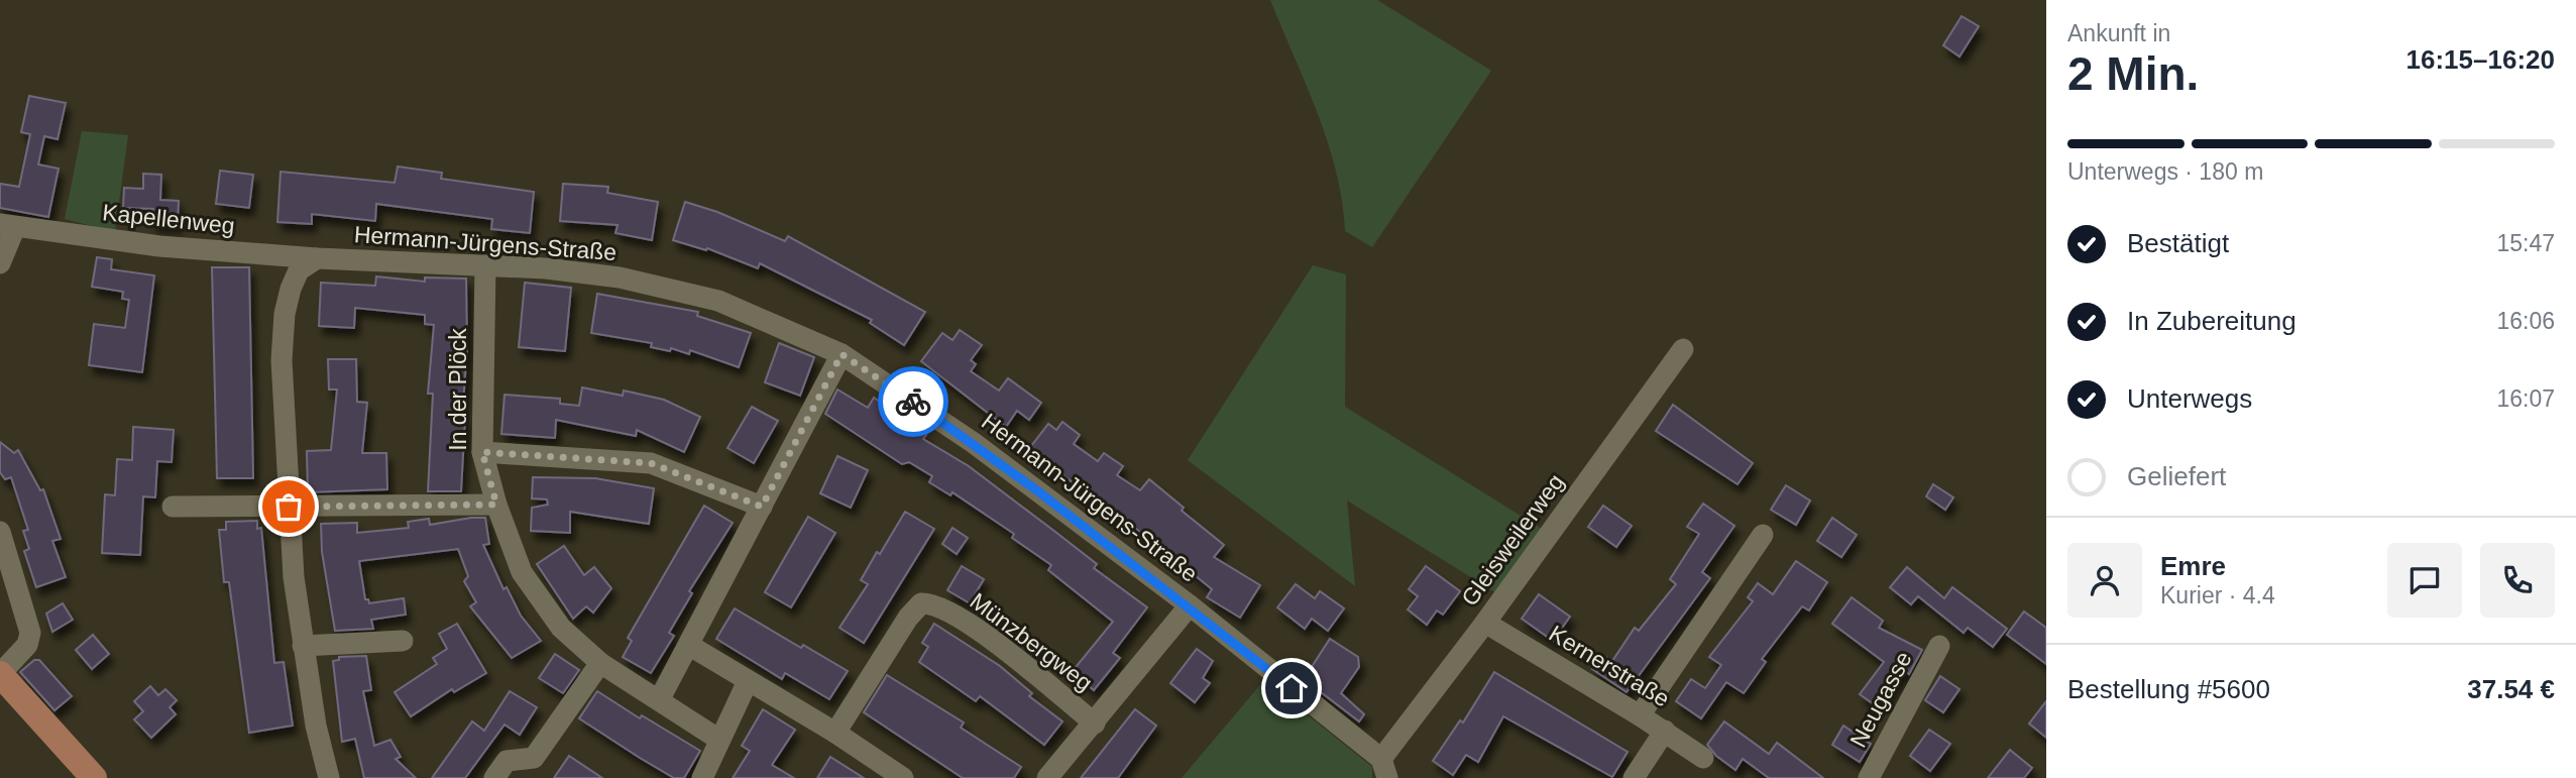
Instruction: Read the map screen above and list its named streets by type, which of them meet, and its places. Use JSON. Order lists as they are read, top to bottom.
{
  "streets": {
    "street": [
      "Kapellenweg",
      "Hermann-Jürgens-Straße",
      "In der Plöck",
      "Gleisweilerweg",
      "Münzbergweg",
      "Kernerstraße",
      "Neugasse"
    ]
  },
  "crossings": [
    ["Kapellenweg", "Hermann-Jürgens-Straße"],
    ["Hermann-Jürgens-Straße", "In der Plöck"],
    ["Hermann-Jürgens-Straße", "Gleisweilerweg"],
    ["Gleisweilerweg", "Kernerstraße"]
  ],
  "page": {
    "heading": ["2 Min.", "Ankunft in", "16:15–16:20"],
    "panel": [
      "Emre",
      "Kurier · 4.4",
      "Bestellung #5600",
      "37.54 €"
    ],
    "bar": "Unterwegs · 180 m",
    "list": [
      ["Bestätigt", "15:47"],
      ["In Zubereitung", "16:06"],
      ["Unterwegs", "16:07"],
      "Geliefert"
    ]
  }
}
